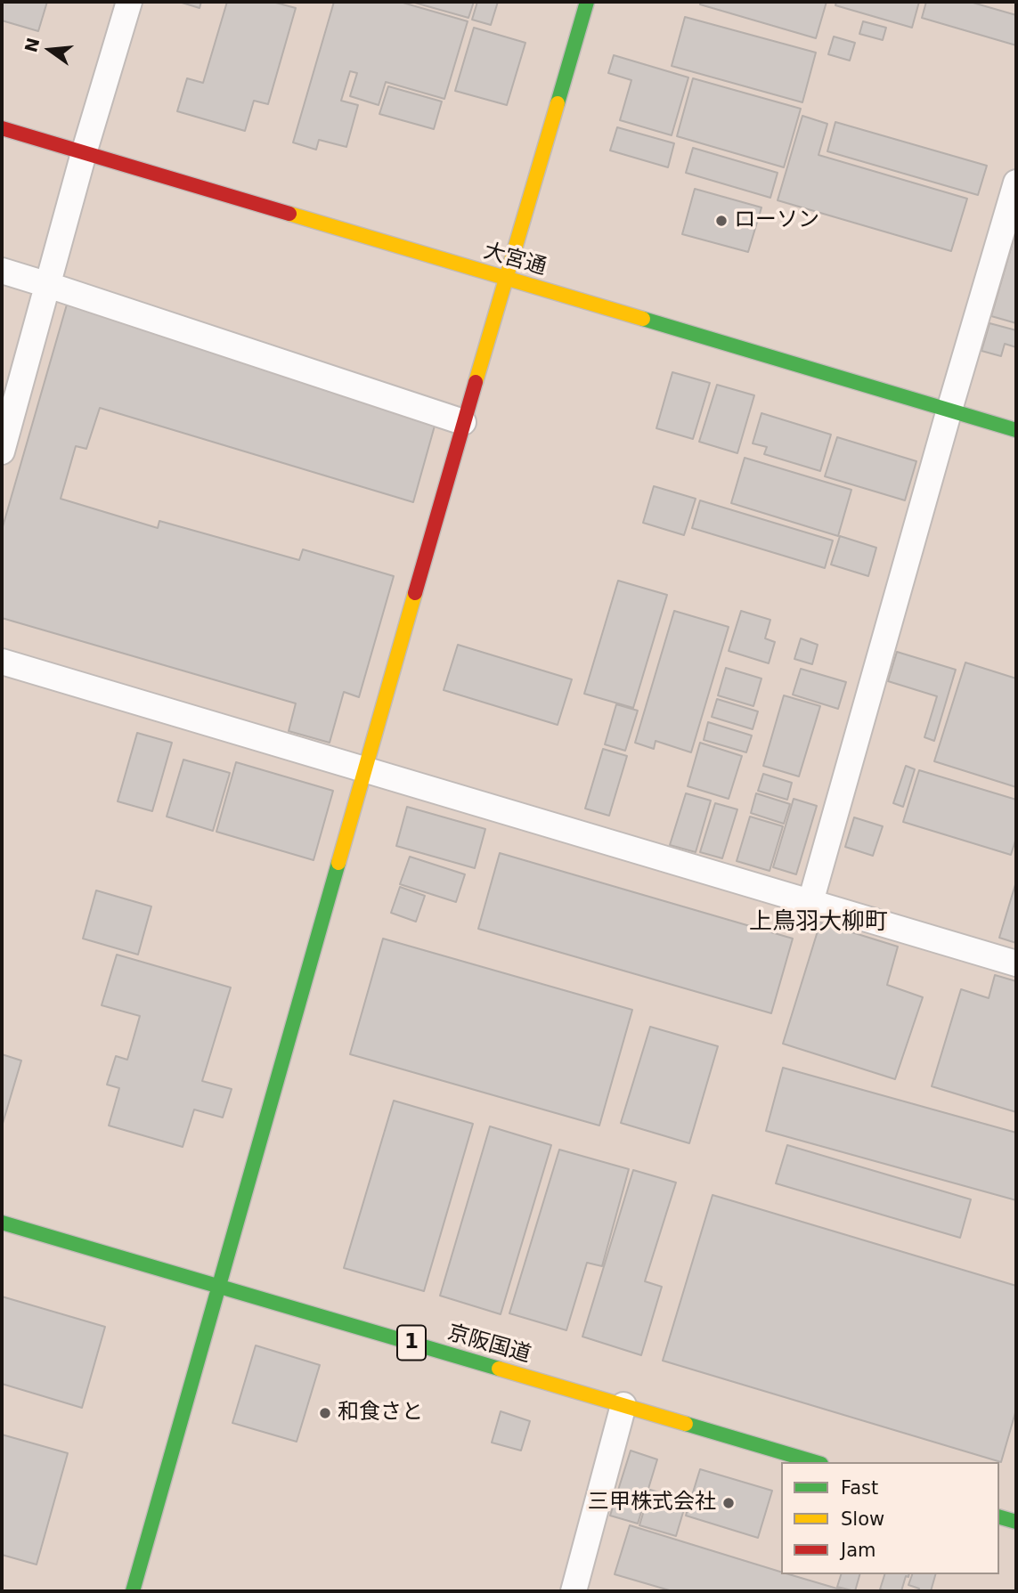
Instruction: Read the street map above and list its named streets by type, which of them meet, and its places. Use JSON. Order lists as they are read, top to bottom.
{
  "streets": {
    "main road": ["大宮通", "1", "京阪国道"]
  },
  "districts": ["上鳥羽大柳町"],
  "places": ["ローソン", "和食さと", "三甲株式会社"],
  "legend": ["Fast", "Slow", "Jam"],
  "north": "left"
}
